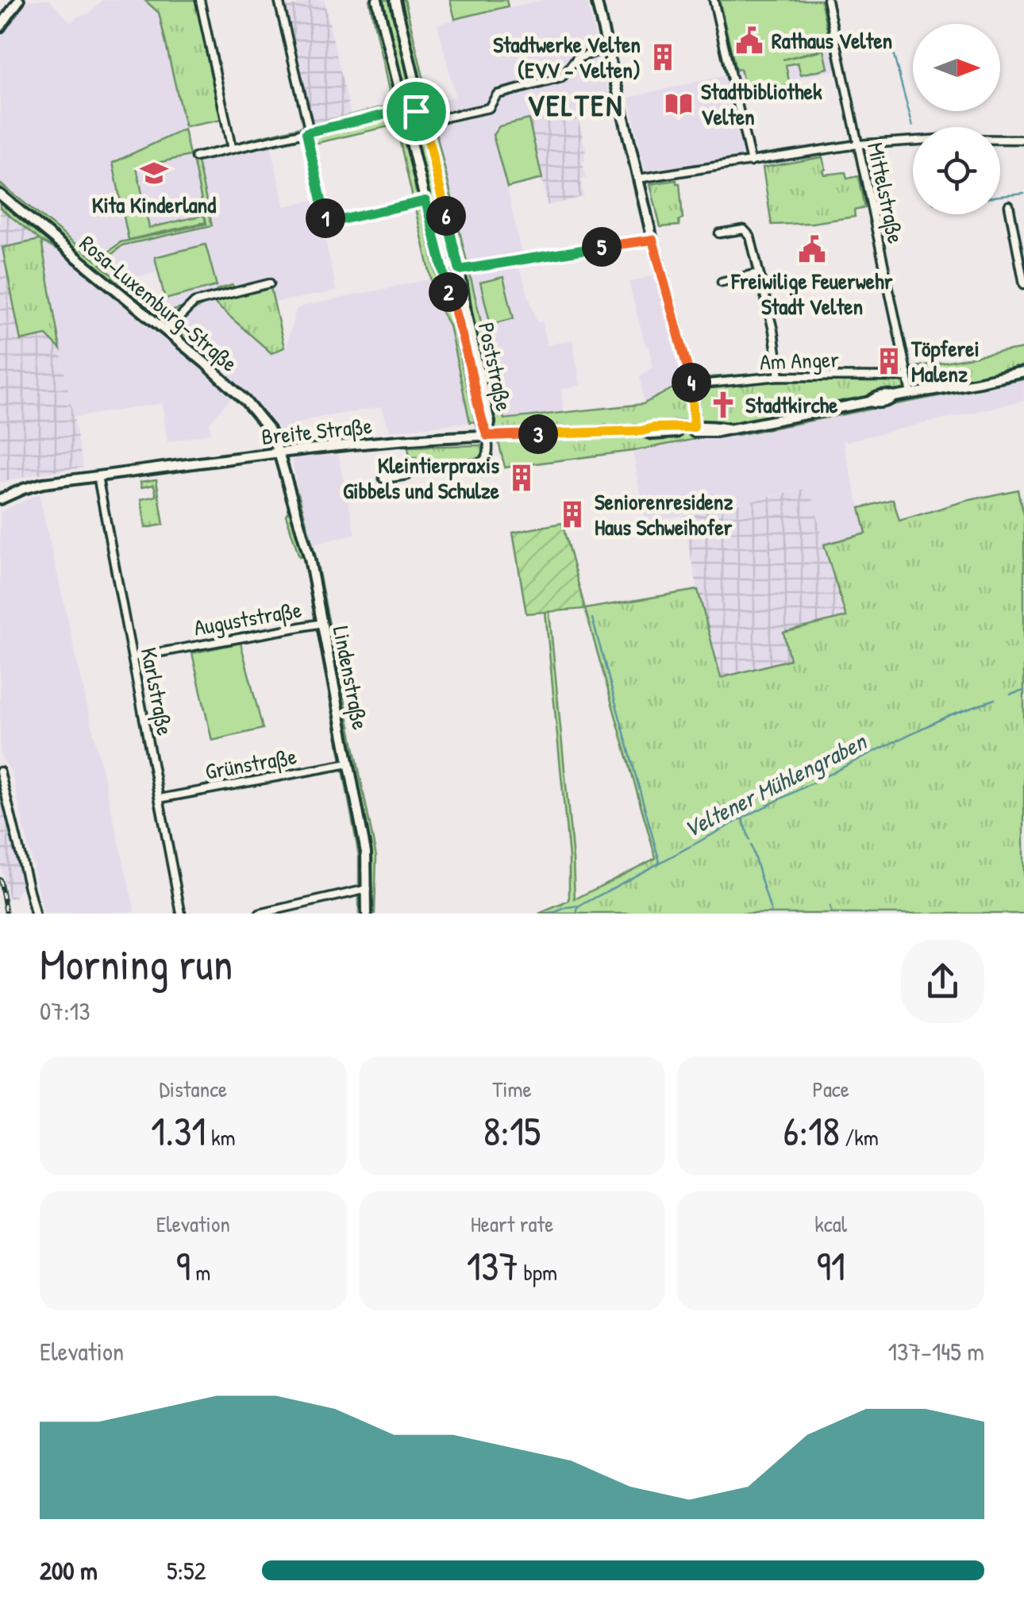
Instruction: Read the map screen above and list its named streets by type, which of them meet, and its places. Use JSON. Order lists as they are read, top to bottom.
{
  "streets": {
    "main road": [
      "Rosa-Luxemburg-Straße",
      "Poststraße",
      "Breite Straße",
      "Lindenstraße"
    ],
    "street": [
      "Mittelstraße",
      "Am Anger",
      "Auguststraße",
      "Karlstraße",
      "Grünstraße"
    ]
  },
  "crossings": [
    ["Mittelstraße", "Am Anger"],
    ["Mittelstraße", "Breite Straße"],
    ["Rosa-Luxemburg-Straße", "Breite Straße"],
    ["Rosa-Luxemburg-Straße", "Lindenstraße"],
    ["Poststraße", "Breite Straße"],
    ["Breite Straße", "Lindenstraße"],
    ["Breite Straße", "Karlstraße"],
    ["Auguststraße", "Lindenstraße"],
    ["Auguststraße", "Karlstraße"],
    ["Lindenstraße", "Grünstraße"],
    ["Karlstraße", "Grünstraße"]
  ],
  "districts": ["VELTEN"],
  "water": ["Veltener Mühlengraben"],
  "places": {
    "public building": ["Rathaus Velten", "Freiwilige Feuerwehr Stadt Velten"],
    "building": [
      "Stadtwerke Velten (EVV - Velten)",
      "Töpferei Malenz",
      "Kleintierpraxis Gibbels und Schulze",
      "Seniorenresidenz Haus Schweihofer"
    ],
    "library": ["Stadtbibliothek Velten"],
    "school or university": ["Kita Kinderland"],
    "church": ["Stadtkirche"]
  },
  "north": "right",
  "page": {
    "pins": [
      "6",
      "1",
      "5",
      "2",
      "4",
      "3"
    ],
    "heading": ["Morning run", "07:13"],
    "stats": [
      ["Distance", "1.31 km"],
      ["Time", "8:15"],
      ["Pace", "6:18 /km"],
      ["Elevation", "9 m"],
      ["Heart rate", "137 bpm"],
      ["kcal", "91"]
    ],
    "chart": ["Elevation", "137–145 m"],
    "list": [
      {
        "name": "200 m",
        "note": "5:52"
      }
    ]
  }
}
